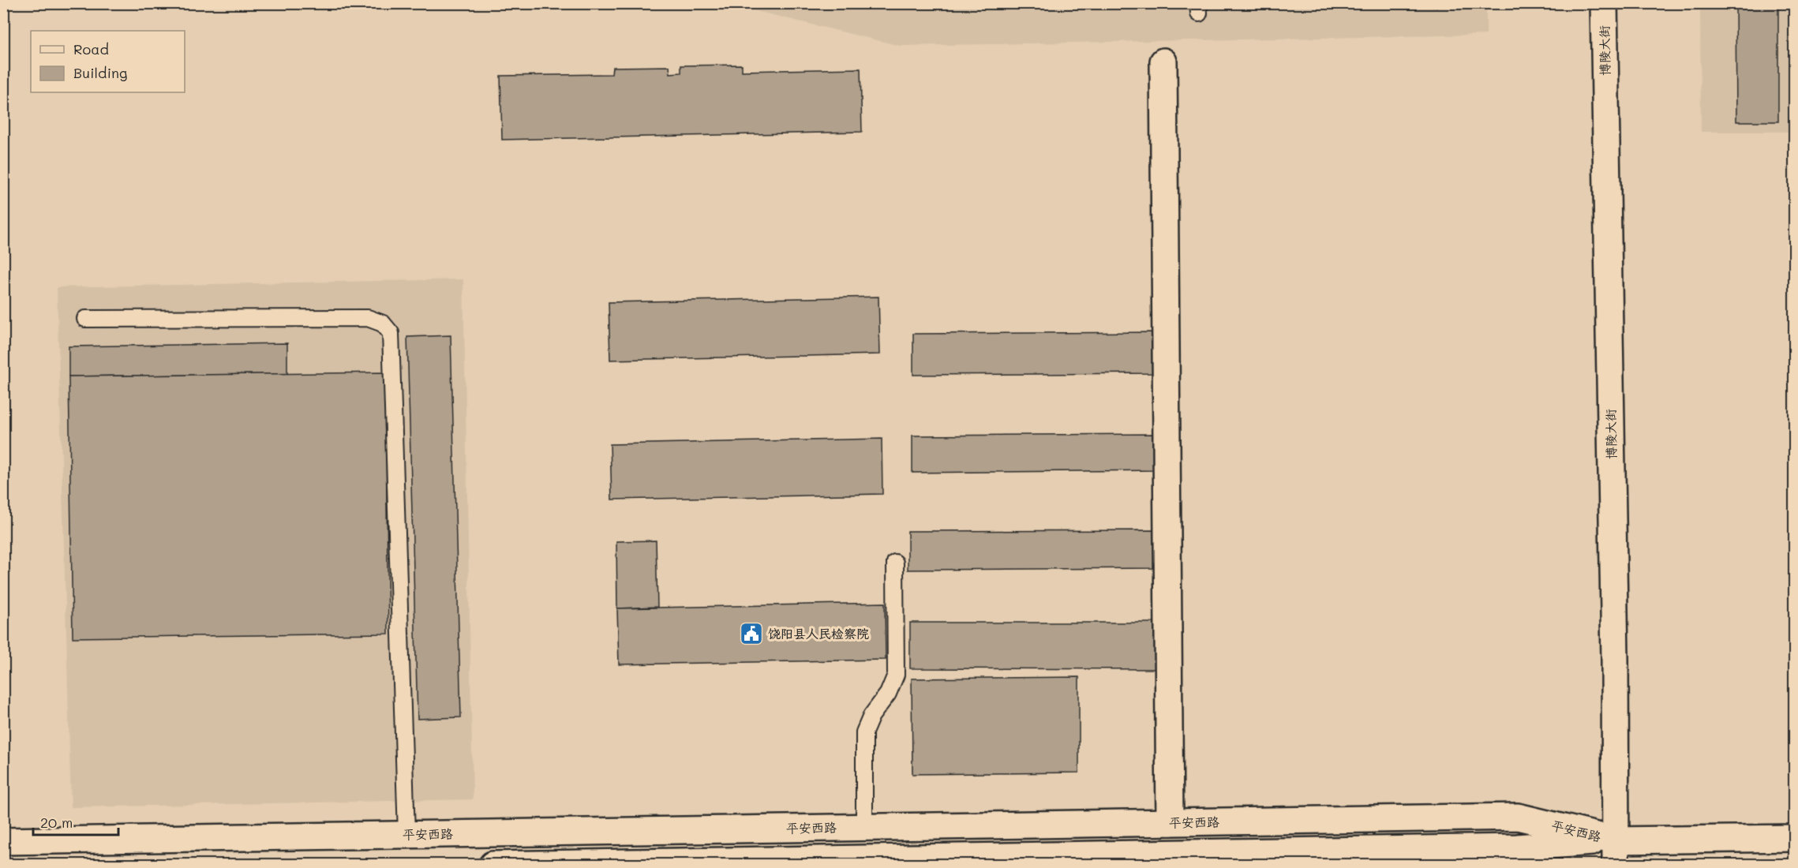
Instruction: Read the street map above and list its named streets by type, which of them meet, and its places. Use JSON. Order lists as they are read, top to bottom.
{
  "streets": {
    "main road": ["博陵大街", "平安西路"]
  },
  "crossings": [
    ["博陵大街", "平安西路"]
  ],
  "places": {
    "public building": ["饶阳县人民检察院"]
  },
  "legend": ["Road", "Building"],
  "scale_bar": "20 m"
}
